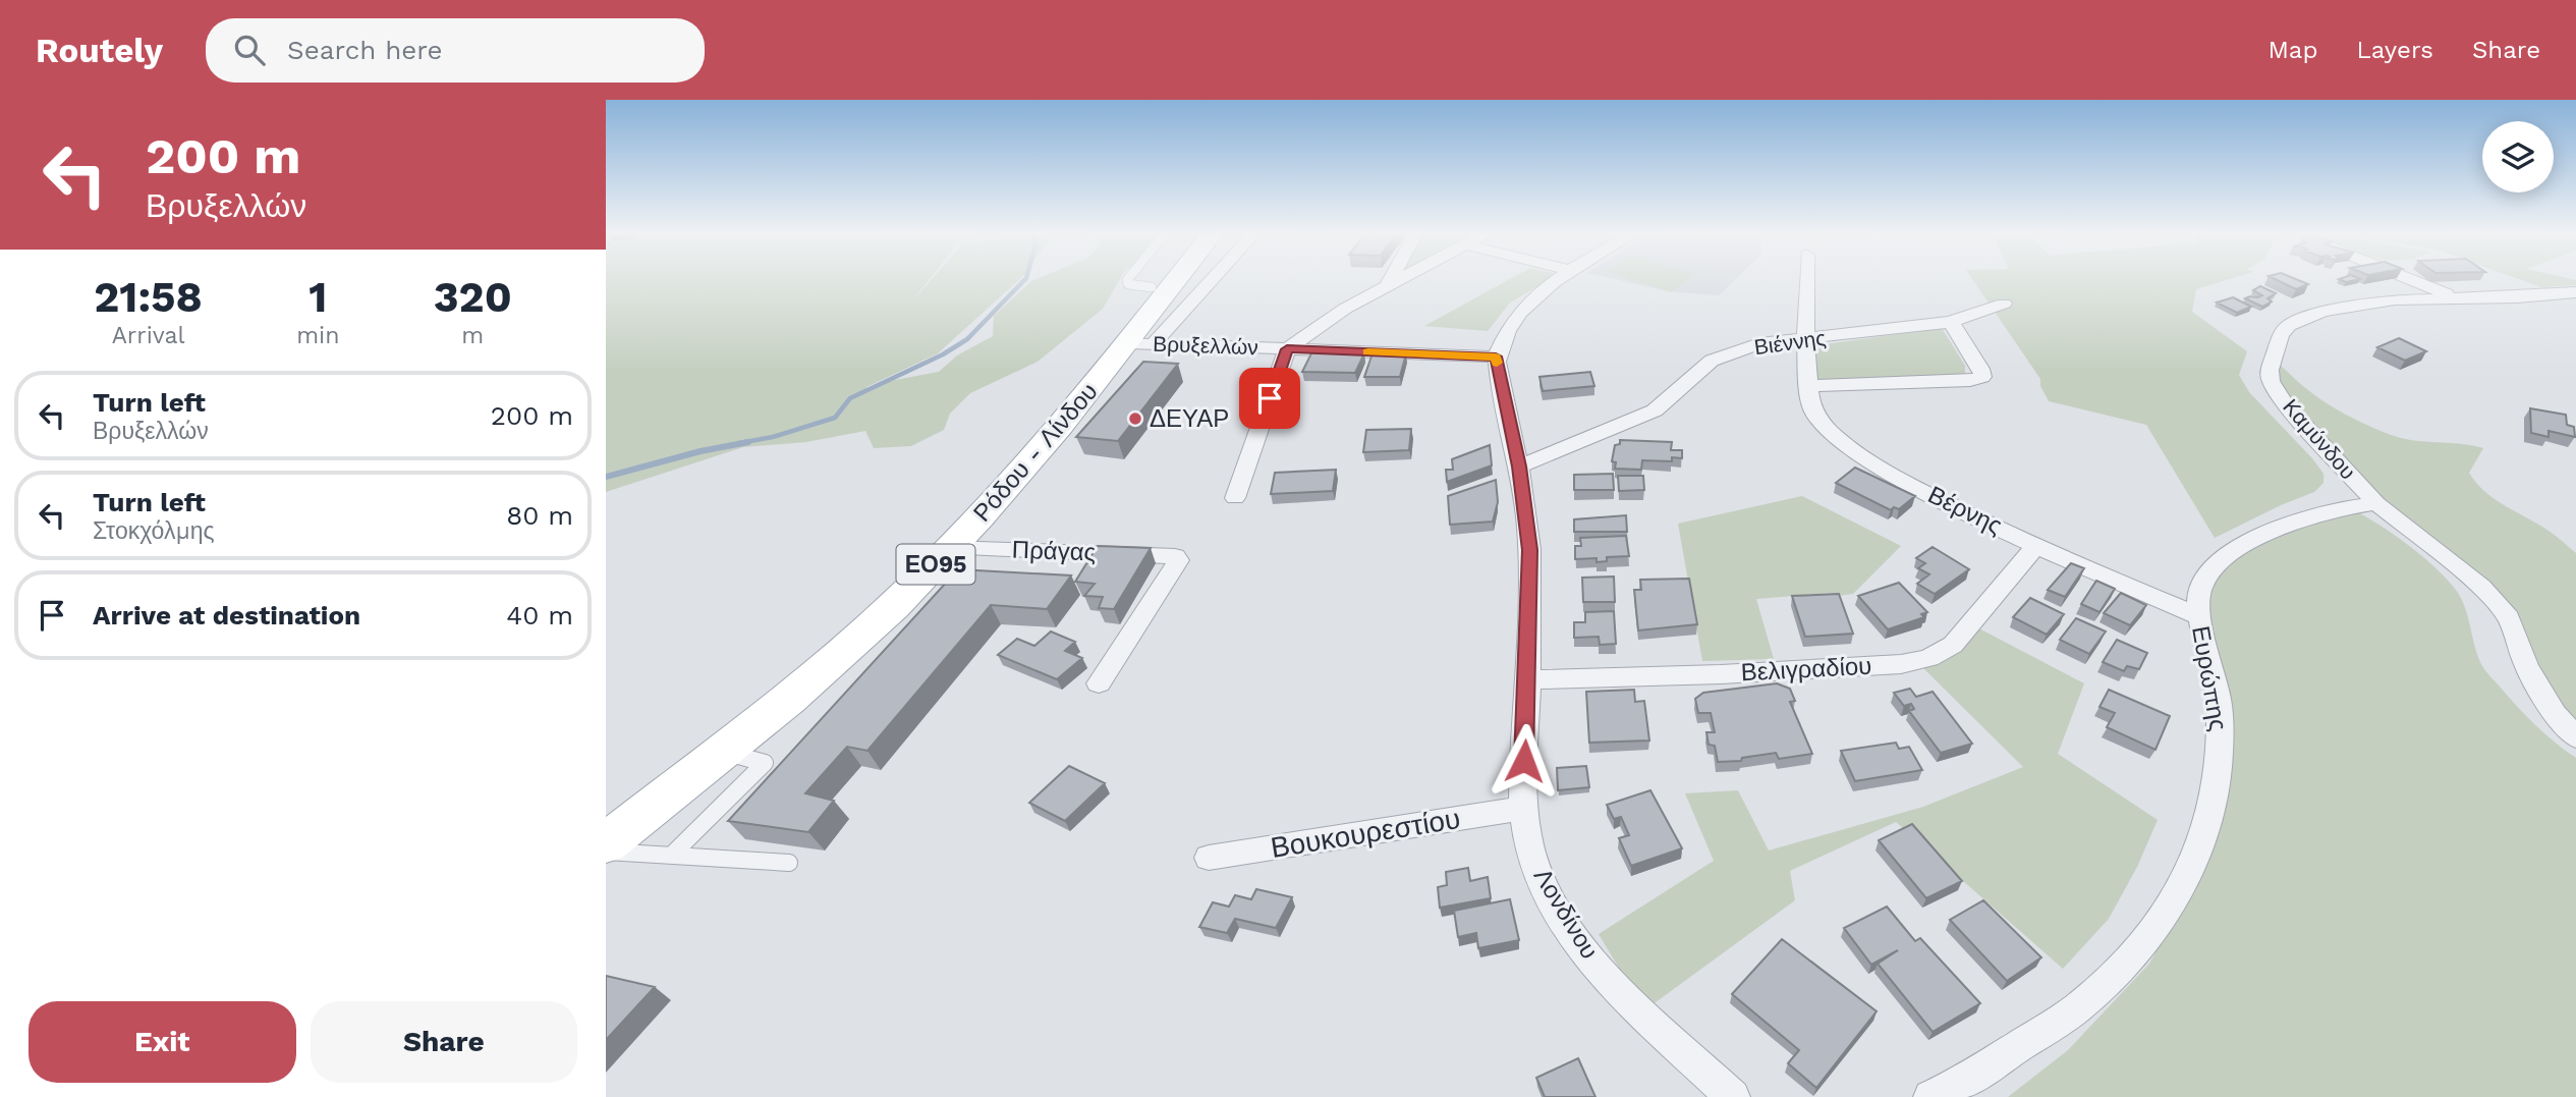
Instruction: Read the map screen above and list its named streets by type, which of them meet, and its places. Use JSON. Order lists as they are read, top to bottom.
{
  "streets": {
    "main road": ["Ρόδου - Λίνδου", "ΕΟ95"],
    "street": [
      "Βιέννης",
      "Βρυξελλών",
      "Καμύνδου",
      "Βέρνης",
      "Πράγας",
      "Βελιγραδίου",
      "Ευρώπης",
      "Βουκουρεστίου",
      "Λονδίνου"
    ]
  },
  "crossings": [
    ["Βιέννης", "Βέρνης"],
    ["Βιέννης", "Λονδίνου"],
    ["Βρυξελλών", "Ρόδου - Λίνδου"],
    ["Βρυξελλών", "Λονδίνου"],
    ["Καμύνδου", "Ευρώπης"],
    ["Ρόδου - Λίνδου", "Πράγας"],
    ["Βέρνης", "Βελιγραδίου"],
    ["Βέρνης", "Ευρώπης"],
    ["Βελιγραδίου", "Λονδίνου"],
    ["Βουκουρεστίου", "Λονδίνου"]
  ],
  "places": ["ΔΕΥΑΡ"],
  "page": {
    "header": "Routely",
    "search": "Search here",
    "nav": ["Map", "Layers", "Share"],
    "turn": ["200 m", "Βρυξελλών"],
    "eta": [
      "21:58",
      "Arrival",
      "1",
      "min",
      "320",
      "m"
    ],
    "list": [
      {
        "name": "Turn left",
        "note": "Βρυξελλών",
        "value": "200 m"
      },
      {
        "name": "Turn left",
        "note": "Στοκχόλμης",
        "value": "80 m"
      },
      {
        "name": "Arrive at destination",
        "value": "40 m"
      }
    ],
    "buttons": ["Exit", "Share"]
  }
}
